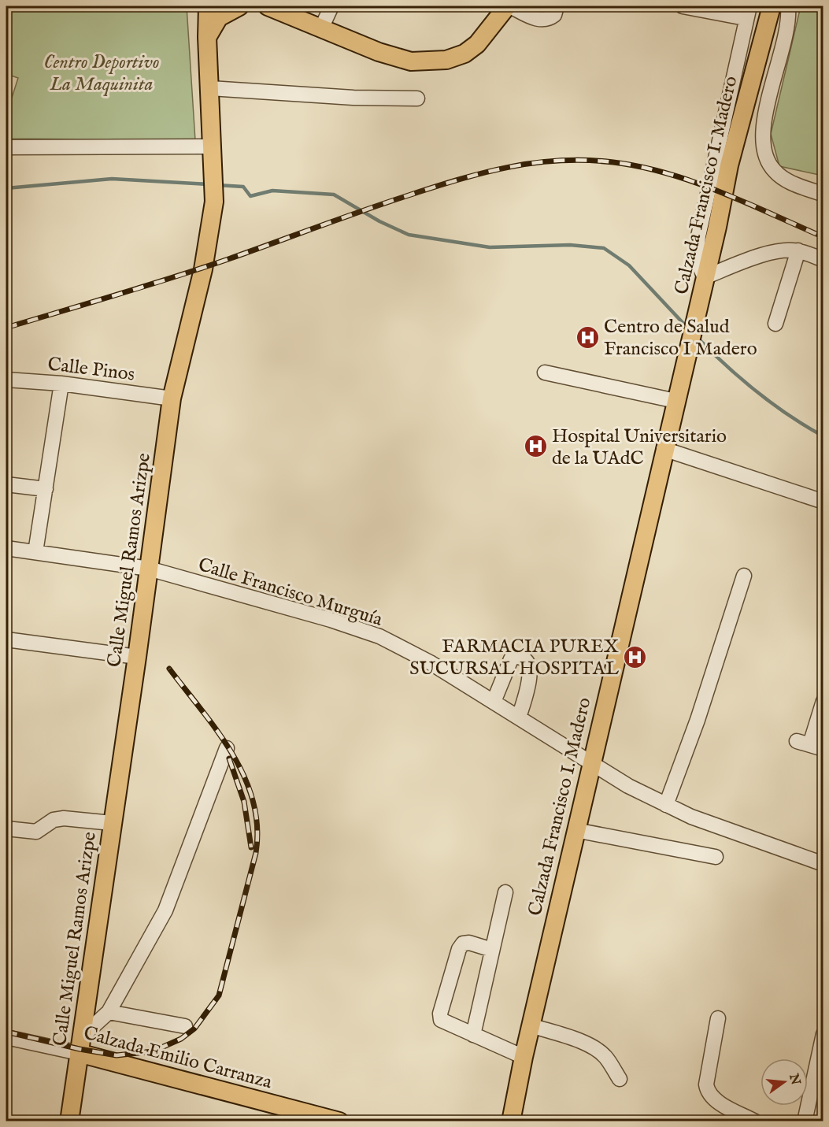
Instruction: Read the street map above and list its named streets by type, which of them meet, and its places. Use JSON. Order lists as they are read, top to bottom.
{
  "streets": {
    "main road": ["Calzada Francisco I. Madero", "Calle Miguel Ramos Arizpe", "Calzada Emilio Carranza"],
    "street": ["Calle Pinos", "Calle Francisco Murguía"]
  },
  "crossings": [
    ["Calzada Francisco I. Madero", "Calle Francisco Murguía"],
    ["Calle Pinos", "Calle Miguel Ramos Arizpe"],
    ["Calle Miguel Ramos Arizpe", "Calle Francisco Murguía"],
    ["Calle Miguel Ramos Arizpe", "Calzada Emilio Carranza"]
  ],
  "parks": ["Centro Deportivo La Maquinita"],
  "places": {
    "hospital": ["Centro de Salud Francisco I Madero", "Hospital Universitario de la UAdC", "FARMACIA PUREX SUCURSAL HOSPITAL"]
  },
  "north": "right"
}
